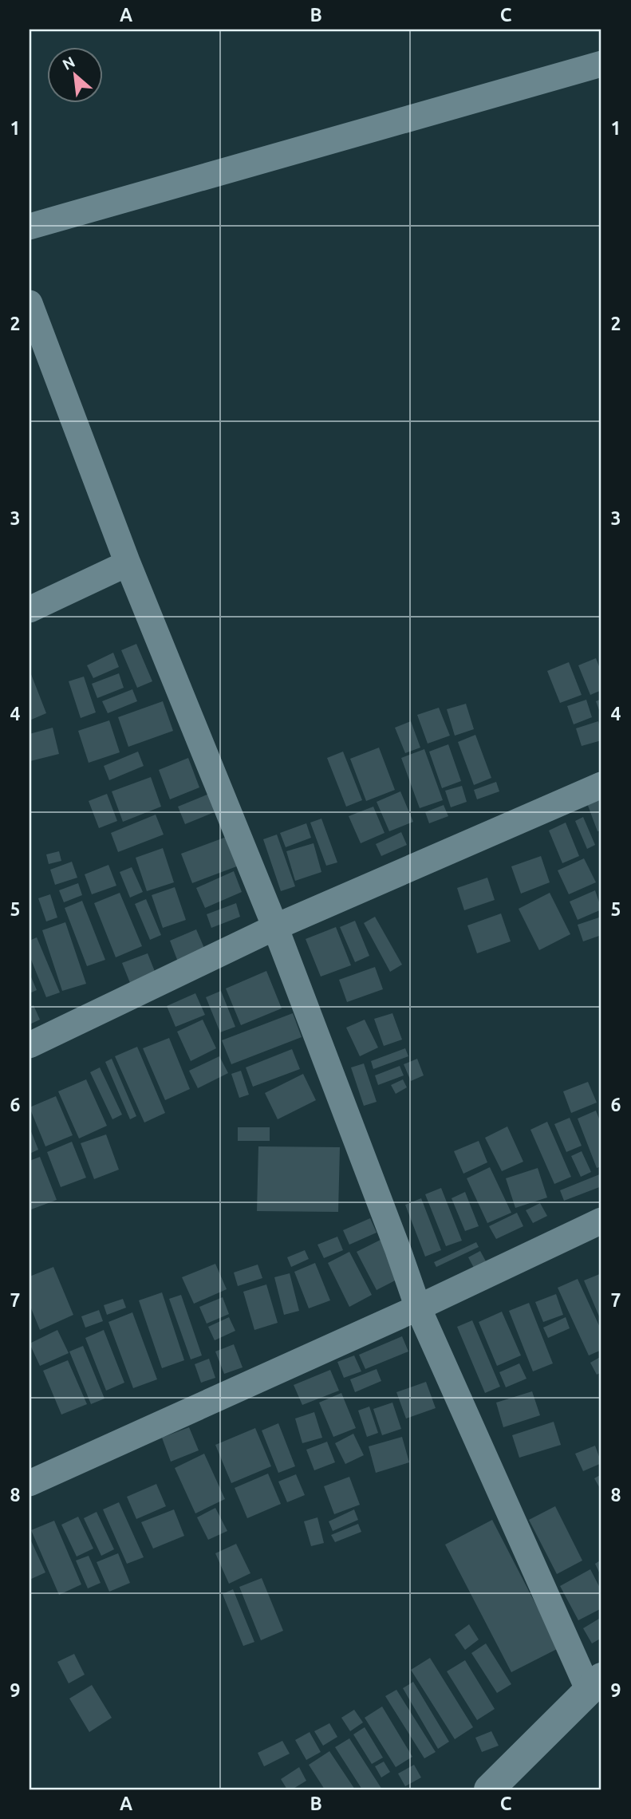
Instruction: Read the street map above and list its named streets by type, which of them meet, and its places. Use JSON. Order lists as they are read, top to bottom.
{
  "north": "top left",
  "grid": {
    "columns": ["A", "B", "C"],
    "rows": [
      "1",
      "2",
      "3",
      "4",
      "5",
      "6",
      "7",
      "8",
      "9"
    ]
  }
}
